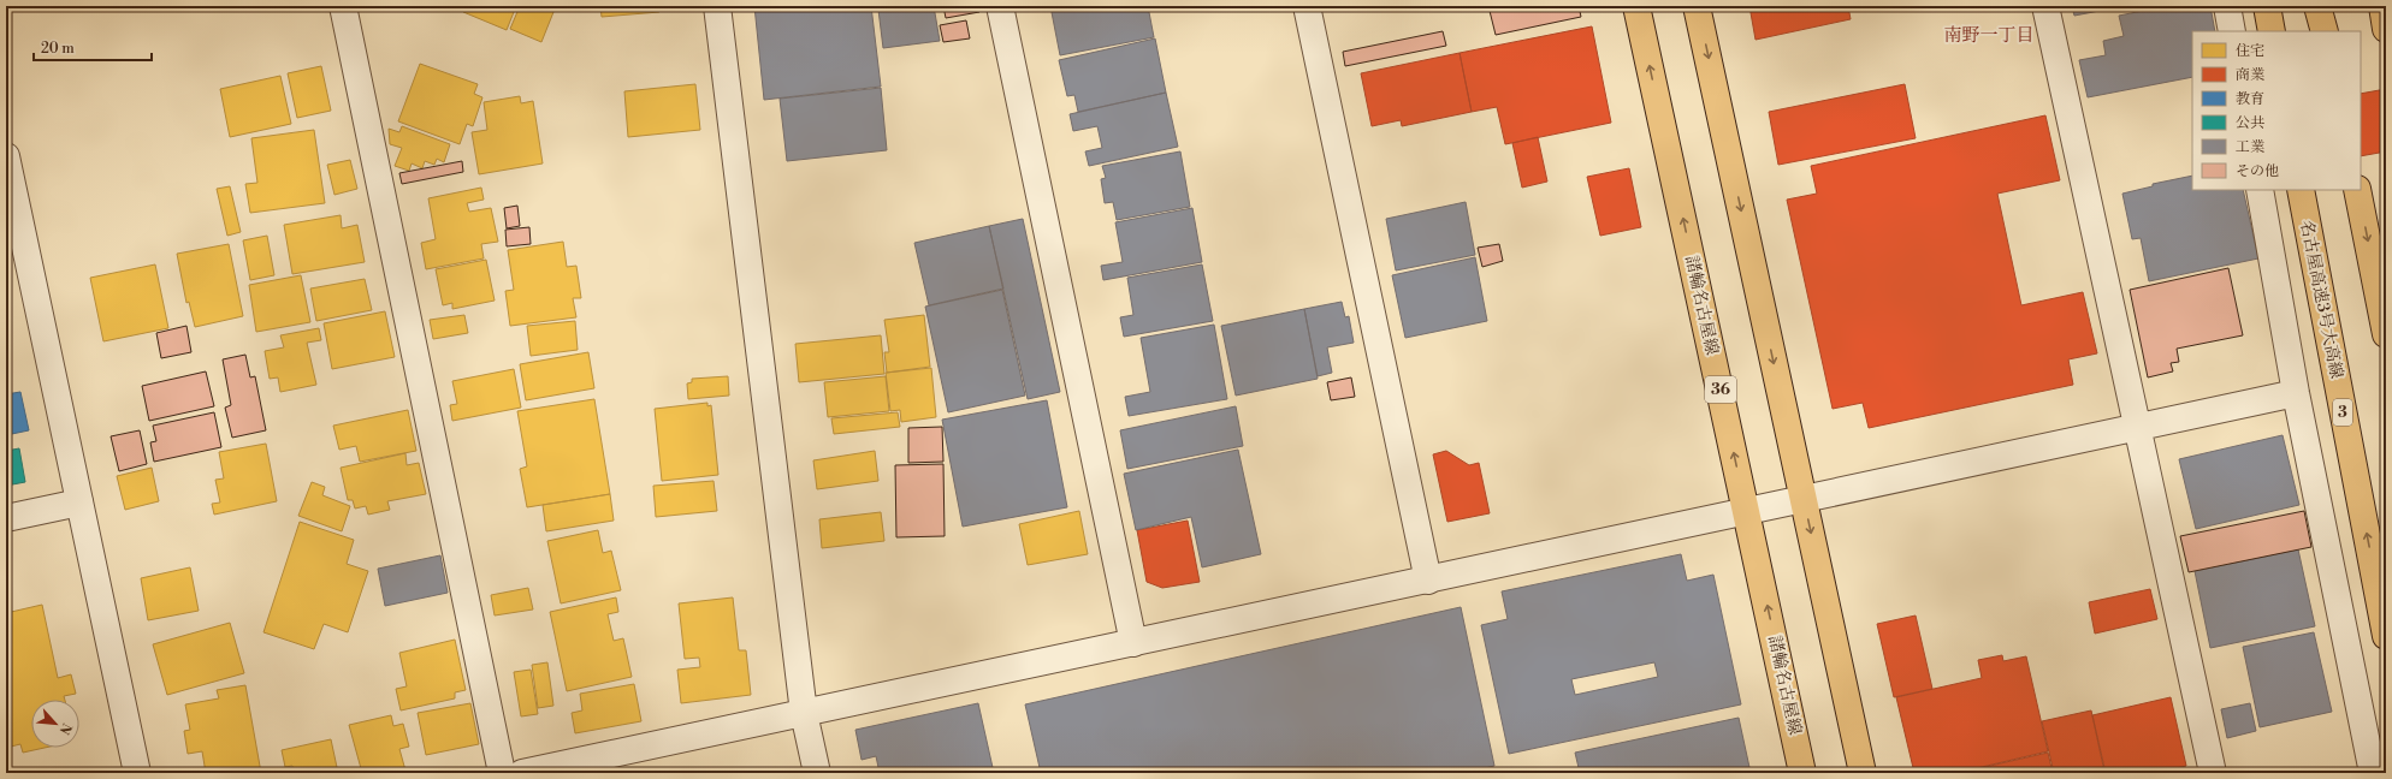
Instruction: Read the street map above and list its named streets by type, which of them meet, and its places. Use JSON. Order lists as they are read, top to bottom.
{
  "streets": {
    "main road": [
      "名古屋高速3号大高線",
      "諸輪名古屋線",
      "36",
      "3"
    ]
  },
  "districts": ["南野一丁目"],
  "legend": [
    "住宅",
    "商業",
    "教育",
    "公共",
    "工業",
    "その他"
  ],
  "scale_bar": "20 m",
  "north": "bottom right"
}
